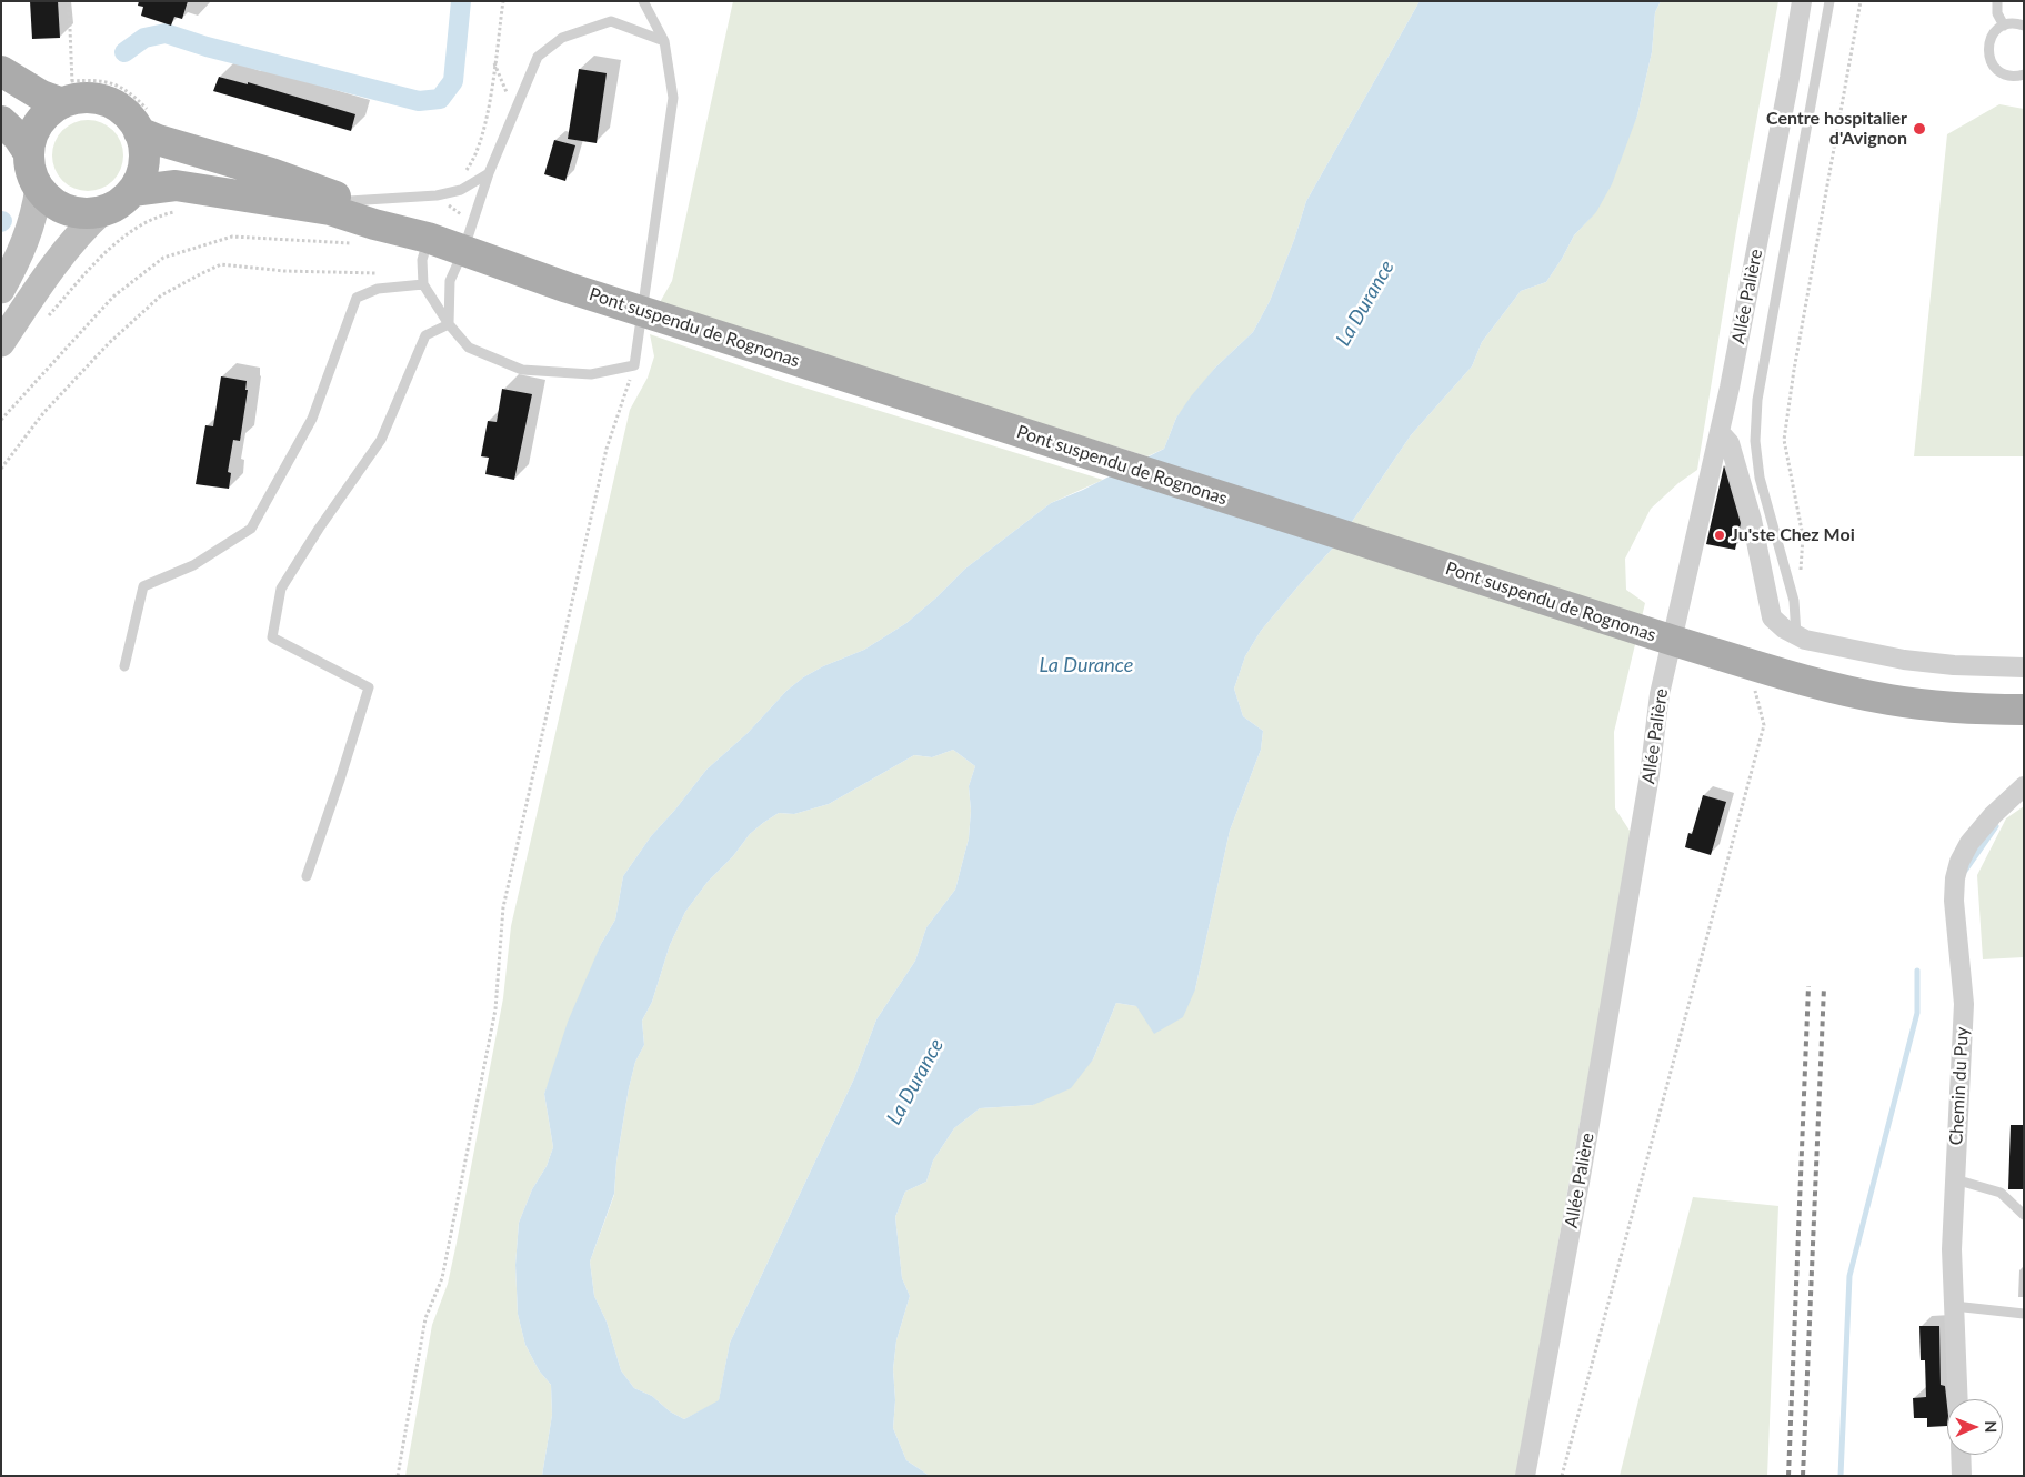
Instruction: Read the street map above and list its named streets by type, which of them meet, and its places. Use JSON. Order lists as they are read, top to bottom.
{
  "streets": {
    "main road": ["Pont suspendu de Rognonas"],
    "street": ["Allée Palière", "Chemin du Puy"]
  },
  "water": ["La Durance"],
  "places": ["Centre hospitalier d'Avignon", "Ju'ste Chez Moi"],
  "north": "right"
}
